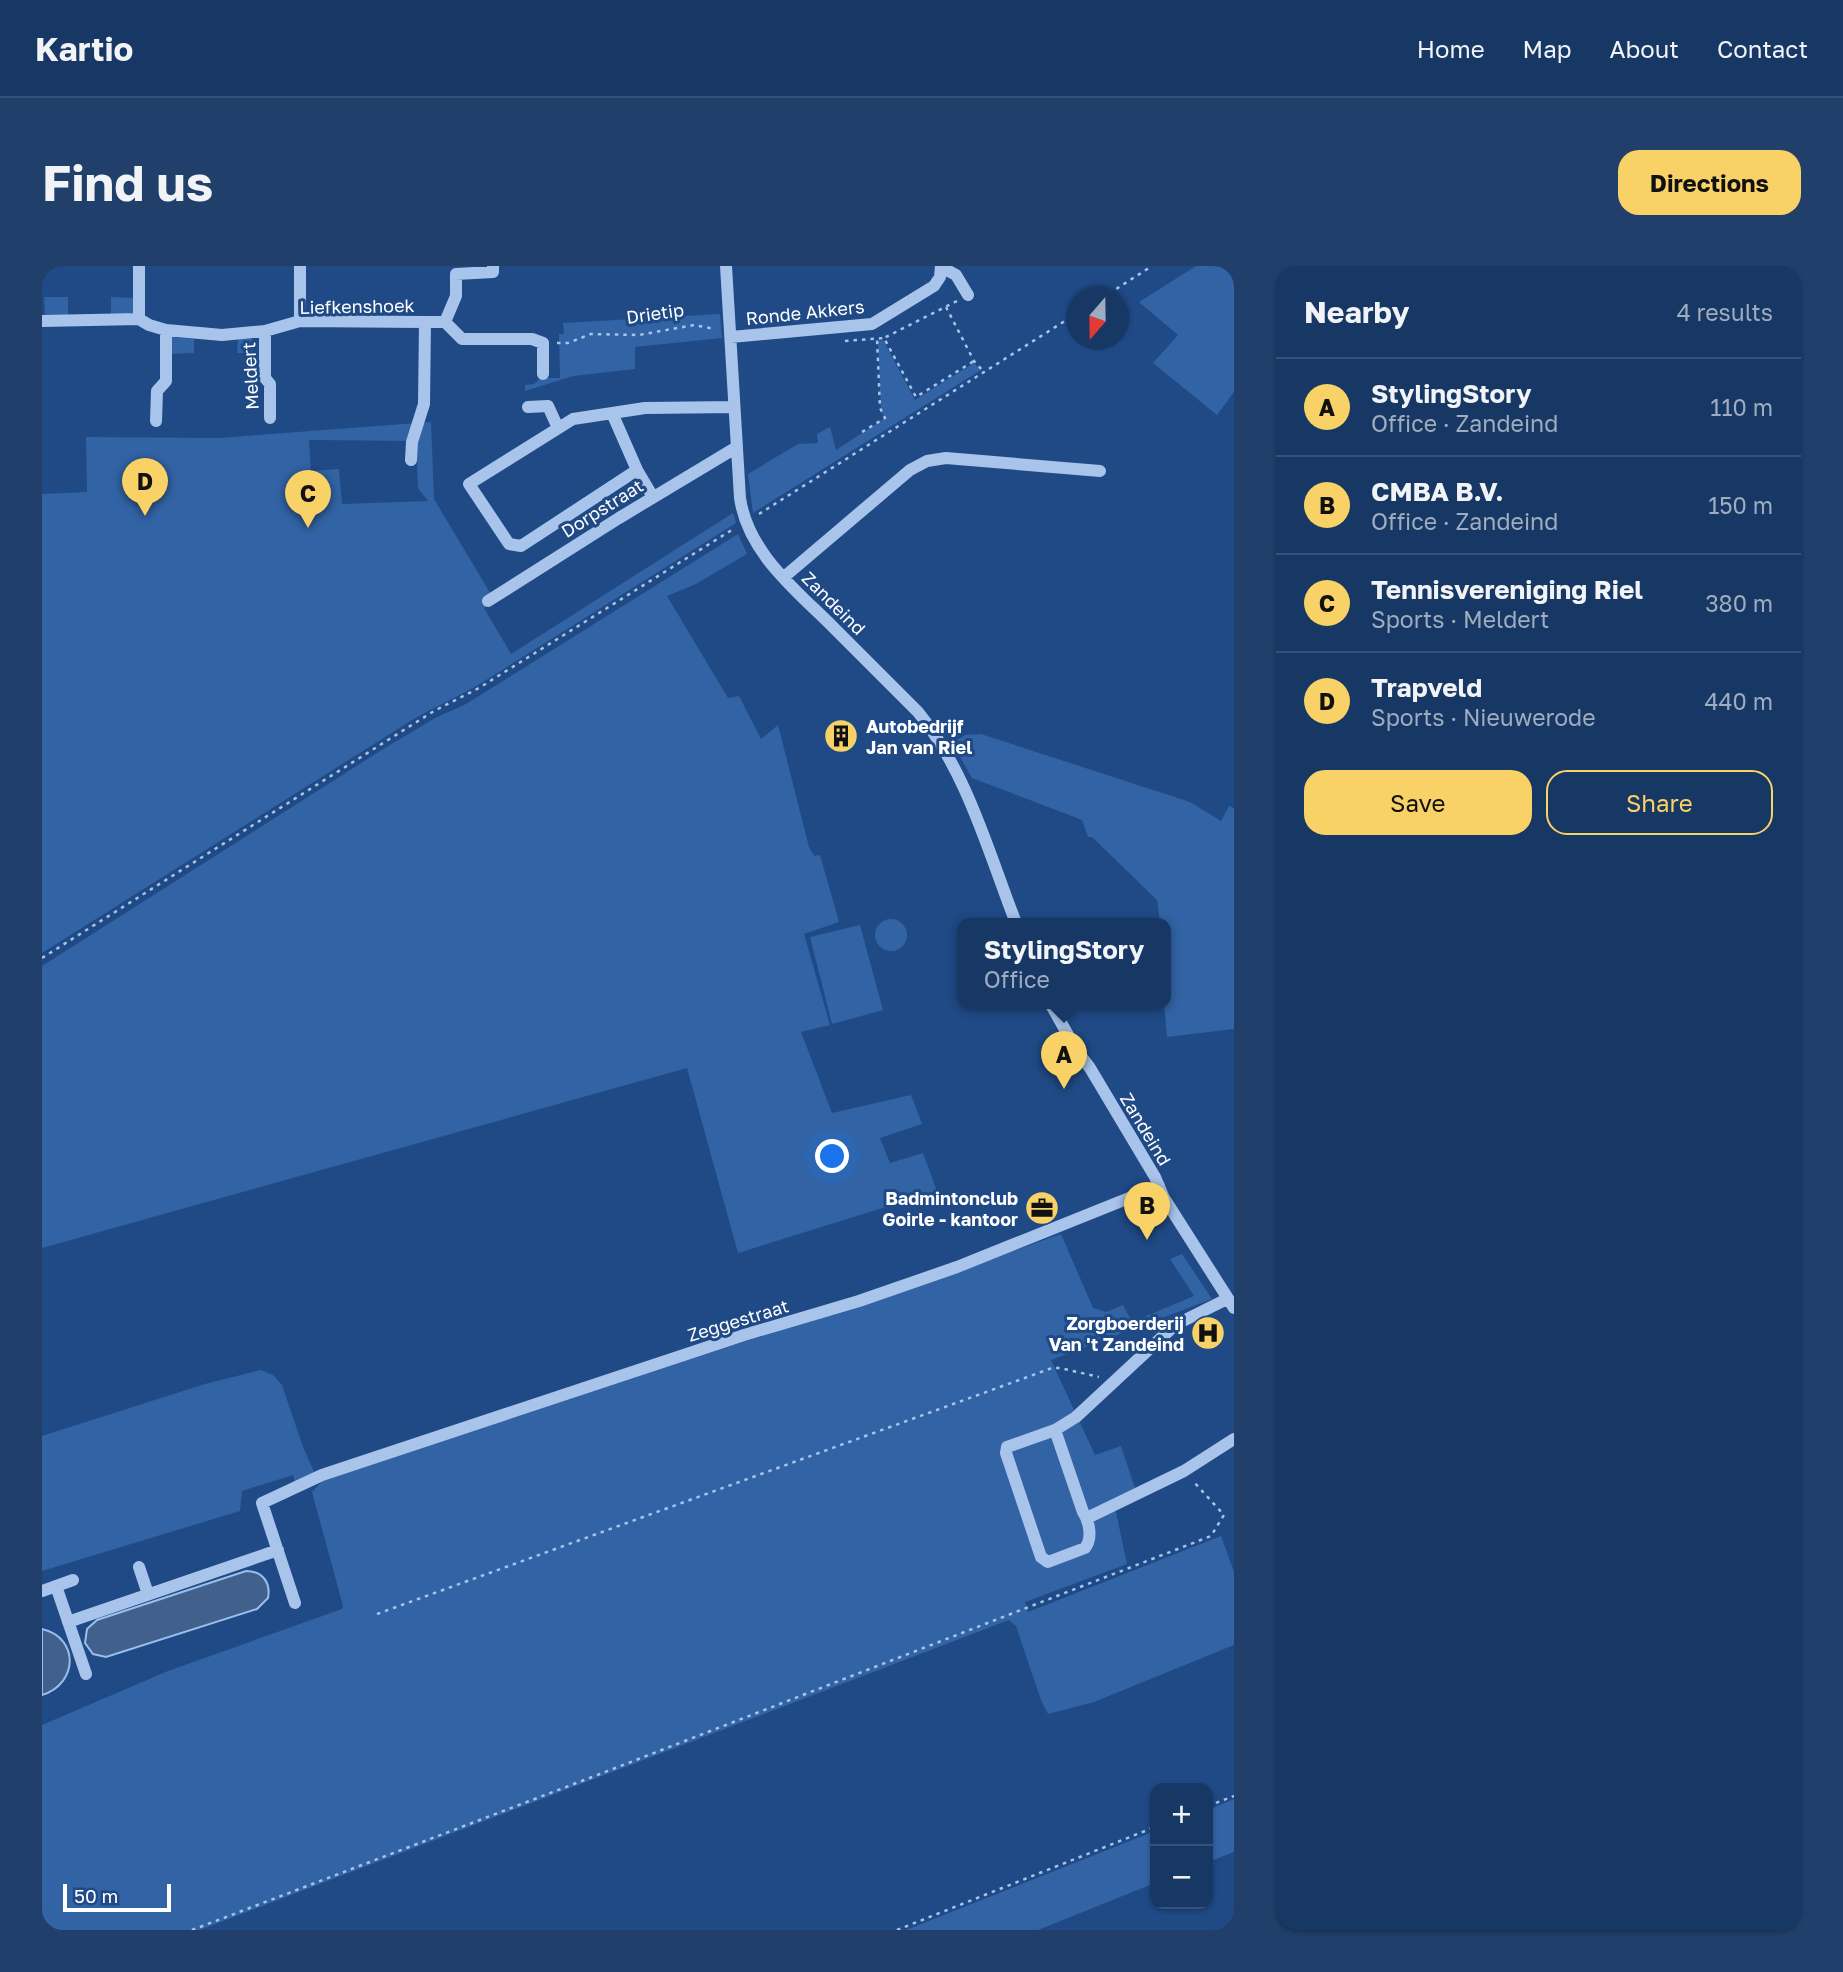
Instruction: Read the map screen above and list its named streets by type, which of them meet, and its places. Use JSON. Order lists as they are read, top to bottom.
{
  "streets": {
    "street": [
      "Liefkenshoek",
      "Ronde Akkers",
      "Meldert",
      "Dorpstraat",
      "Zandeind",
      "Zeggestraat"
    ],
    "path": ["Drietip"]
  },
  "crossings": [
    ["Liefkenshoek", "Meldert"],
    ["Ronde Akkers", "Drietip"],
    ["Zandeind", "Zeggestraat"]
  ],
  "places": {
    "building": ["Autobedrijf Jan van Riel"],
    "office": ["Badmintonclub Goirle - kantoor"],
    "hospital": ["Zorgboerderij Van 't Zandeind"]
  },
  "scale_bar": "50 m",
  "north": "bottom",
  "page": {
    "header": "Kartio",
    "nav": [
      "Home",
      "Map",
      "About",
      "Contact"
    ],
    "buttons": [
      "Directions",
      ["Save", "Share"]
    ],
    "title": "Find us",
    "heading": ["Nearby", "4 results"],
    "list": [
      {
        "mark": "A",
        "name": "StylingStory",
        "note": "Office · Zandeind",
        "value": "110 m"
      },
      {
        "mark": "B",
        "name": "CMBA B.V.",
        "note": "Office · Zandeind",
        "value": "150 m"
      },
      {
        "mark": "C",
        "name": "Tennisvereniging Riel",
        "note": "Sports · Meldert",
        "value": "380 m"
      },
      {
        "mark": "D",
        "name": "Trapveld",
        "note": "Sports · Nieuwerode",
        "value": "440 m"
      }
    ],
    "pins": [
      "D",
      "C",
      "A",
      "B"
    ],
    "popup": ["StylingStory", "Office"],
    "map_buttons": ["+", "−"],
    "scale": "50 m"
  }
}
